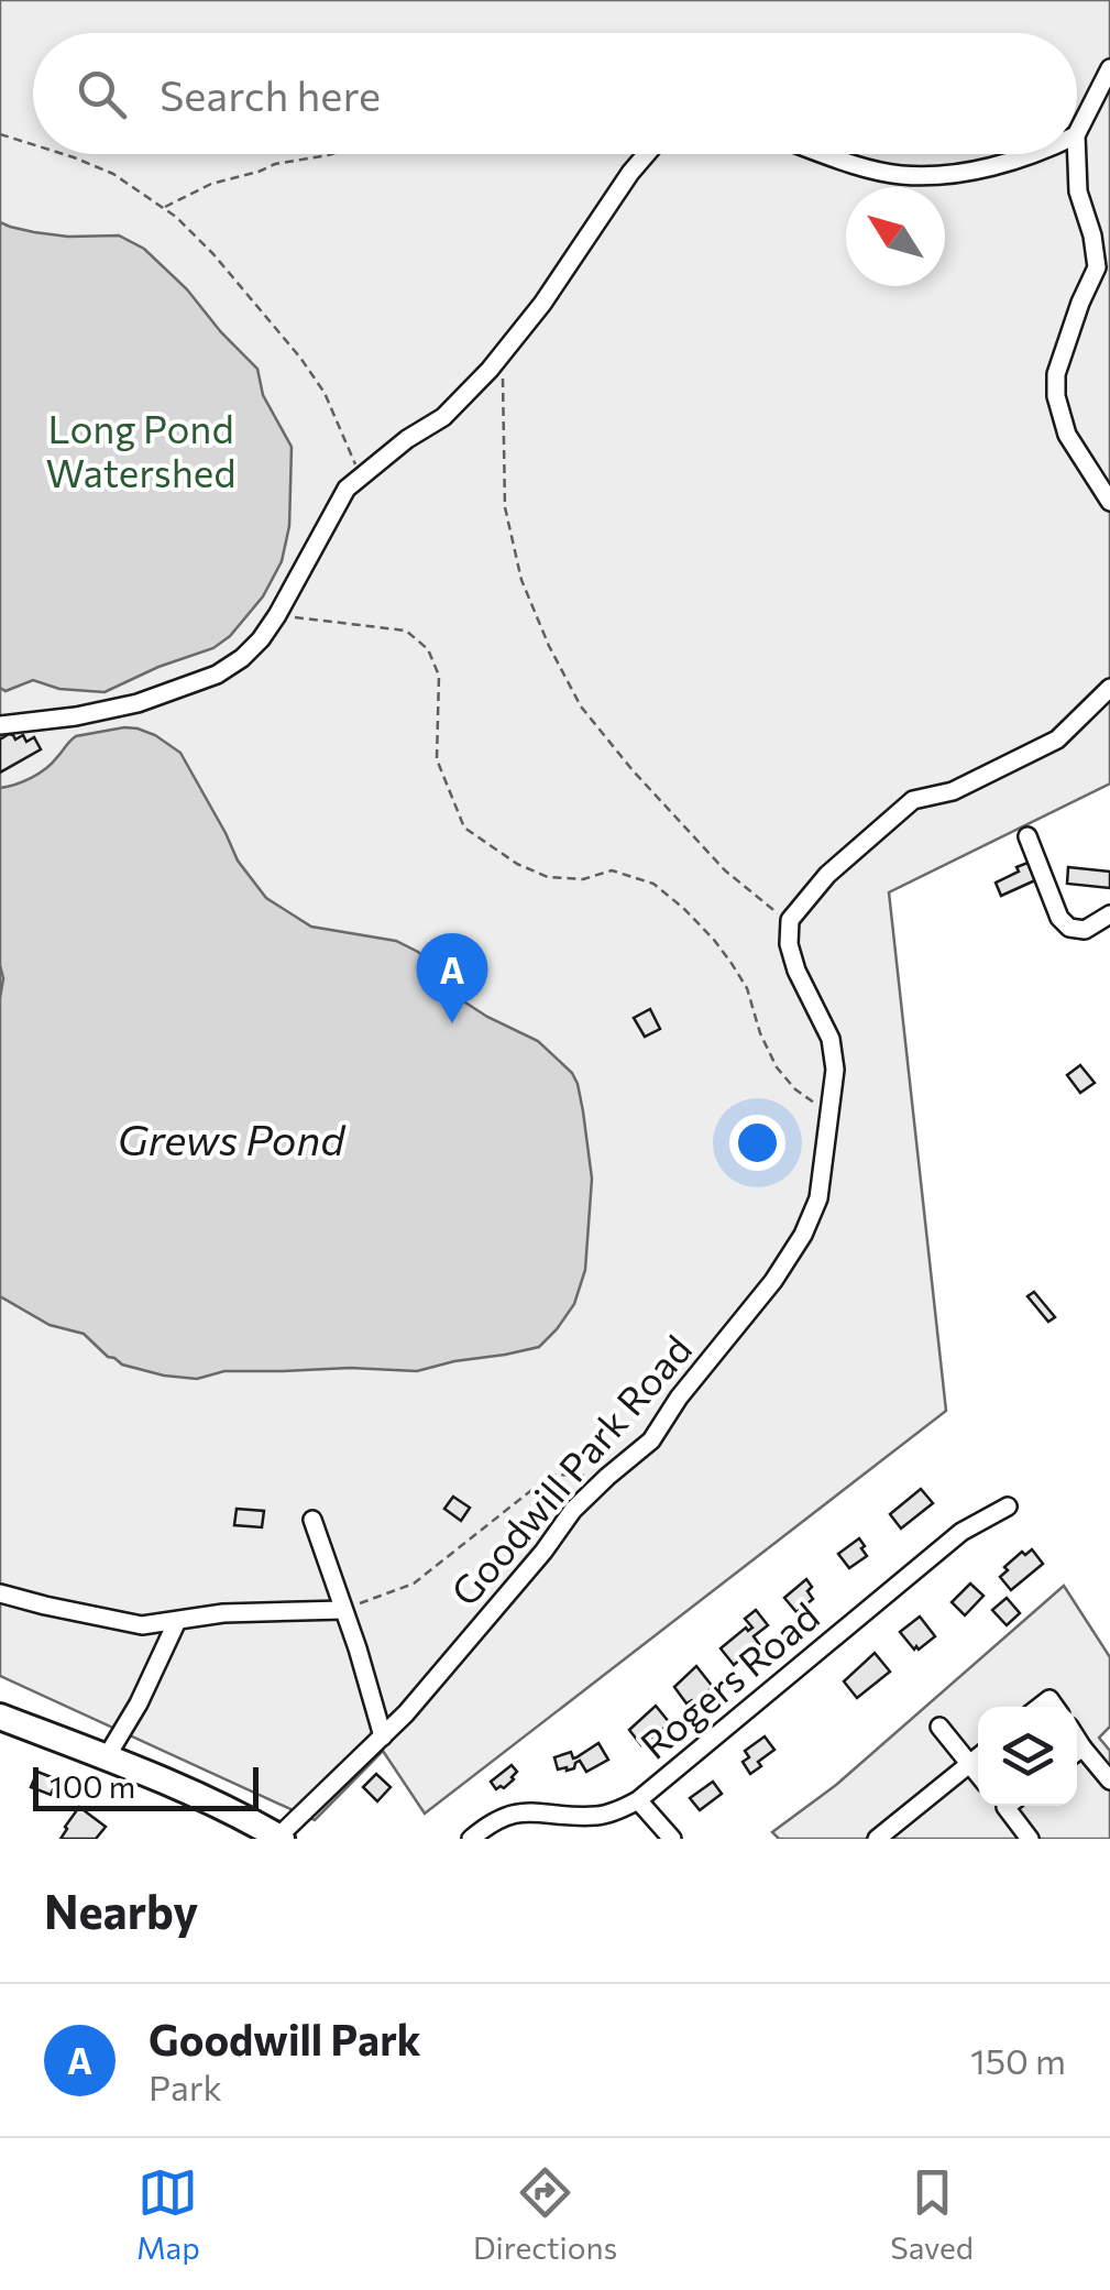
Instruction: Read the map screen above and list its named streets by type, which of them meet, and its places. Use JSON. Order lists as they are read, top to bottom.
{
  "streets": {
    "street": ["Goodwill Park Road", "Rogers Road"]
  },
  "water": ["Grews Pond"],
  "parks": ["Long Pond Watershed"],
  "scale_bar": "100 m",
  "north": "top left",
  "page": {
    "search": "Search here",
    "pins": "A",
    "scale": "100 m",
    "heading": "Nearby",
    "list": [
      {
        "mark": "A",
        "name": "Goodwill Park",
        "note": "Park",
        "value": "150 m"
      }
    ],
    "nav": ["Map", "Directions", "Saved"]
  }
}
